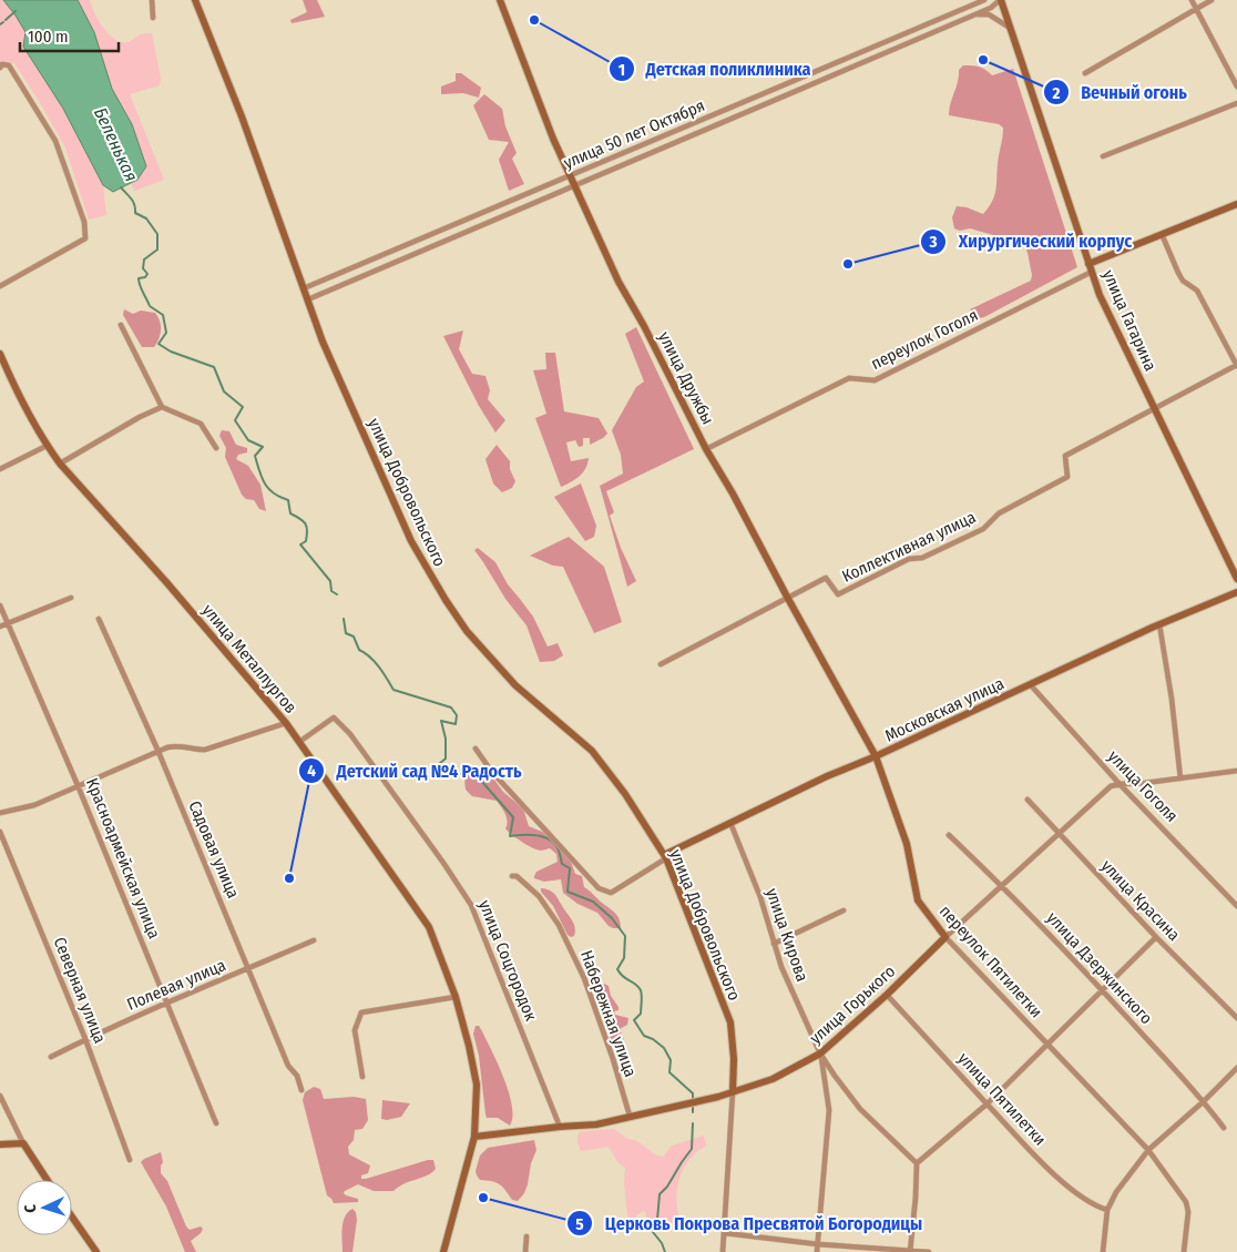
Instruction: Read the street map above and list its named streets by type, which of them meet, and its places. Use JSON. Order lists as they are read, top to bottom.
{
  "streets": {
    "street": [
      "улица 50 лет Октября",
      "улица Гагарина",
      "переулок Гоголя",
      "улица Дружбы",
      "улица Добровольского",
      "Коллективная улица",
      "улица Металлургов",
      "Московская улица",
      "улица Гоголя",
      "Садовая улица",
      "Красноармейская улица",
      "улица Красина",
      "улица Кирова",
      "улица Соцгородок",
      "переулок Пятилетки",
      "улица Дзержинского",
      "Полевая улица",
      "Северная улица",
      "улица Горького",
      "Набережная улица",
      "улица Пятилетки"
    ]
  },
  "crossings": [
    ["улица 50 лет Октября", "улица Гагарина"],
    ["улица 50 лет Октября", "улица Дружбы"],
    ["улица 50 лет Октября", "улица Добровольского"],
    ["улица Гагарина", "переулок Гоголя"],
    ["улица Гагарина", "Коллективная улица"],
    ["переулок Гоголя", "улица Дружбы"],
    ["улица Дружбы", "Коллективная улица"],
    ["улица Дружбы", "Московская улица"],
    ["улица Дружбы", "переулок Пятилетки"],
    ["улица Добровольского", "Московская улица"],
    ["улица Добровольского", "улица Горького"],
    ["улица Металлургов", "улица Соцгородок"],
    ["улица Металлургов", "улица Горького"],
    ["Московская улица", "улица Гоголя"],
    ["Московская улица", "улица Кирова"],
    ["Московская улица", "переулок Пятилетки"],
    ["улица Гоголя", "улица Горького"],
    ["Садовая улица", "Полевая улица"],
    ["Красноармейская улица", "Полевая улица"],
    ["улица Красина", "улица Горького"],
    ["улица Кирова", "улица Горького"],
    ["улица Соцгородок", "улица Горького"],
    ["переулок Пятилетки", "улица Горького"],
    ["улица Дзержинского", "улица Горького"],
    ["Полевая улица", "Северная улица"],
    ["улица Горького", "Набережная улица"],
    ["улица Горького", "улица Пятилетки"]
  ],
  "water": ["Беленькая"],
  "places": [
    "Детская поликлиника",
    "Вечный огонь",
    "Хирургический корпус",
    "Детский сад №4 Радость",
    "Церковь Покрова Пресвятой Богородицы"
  ],
  "scale_bar": "100 m",
  "north": "left"
}
